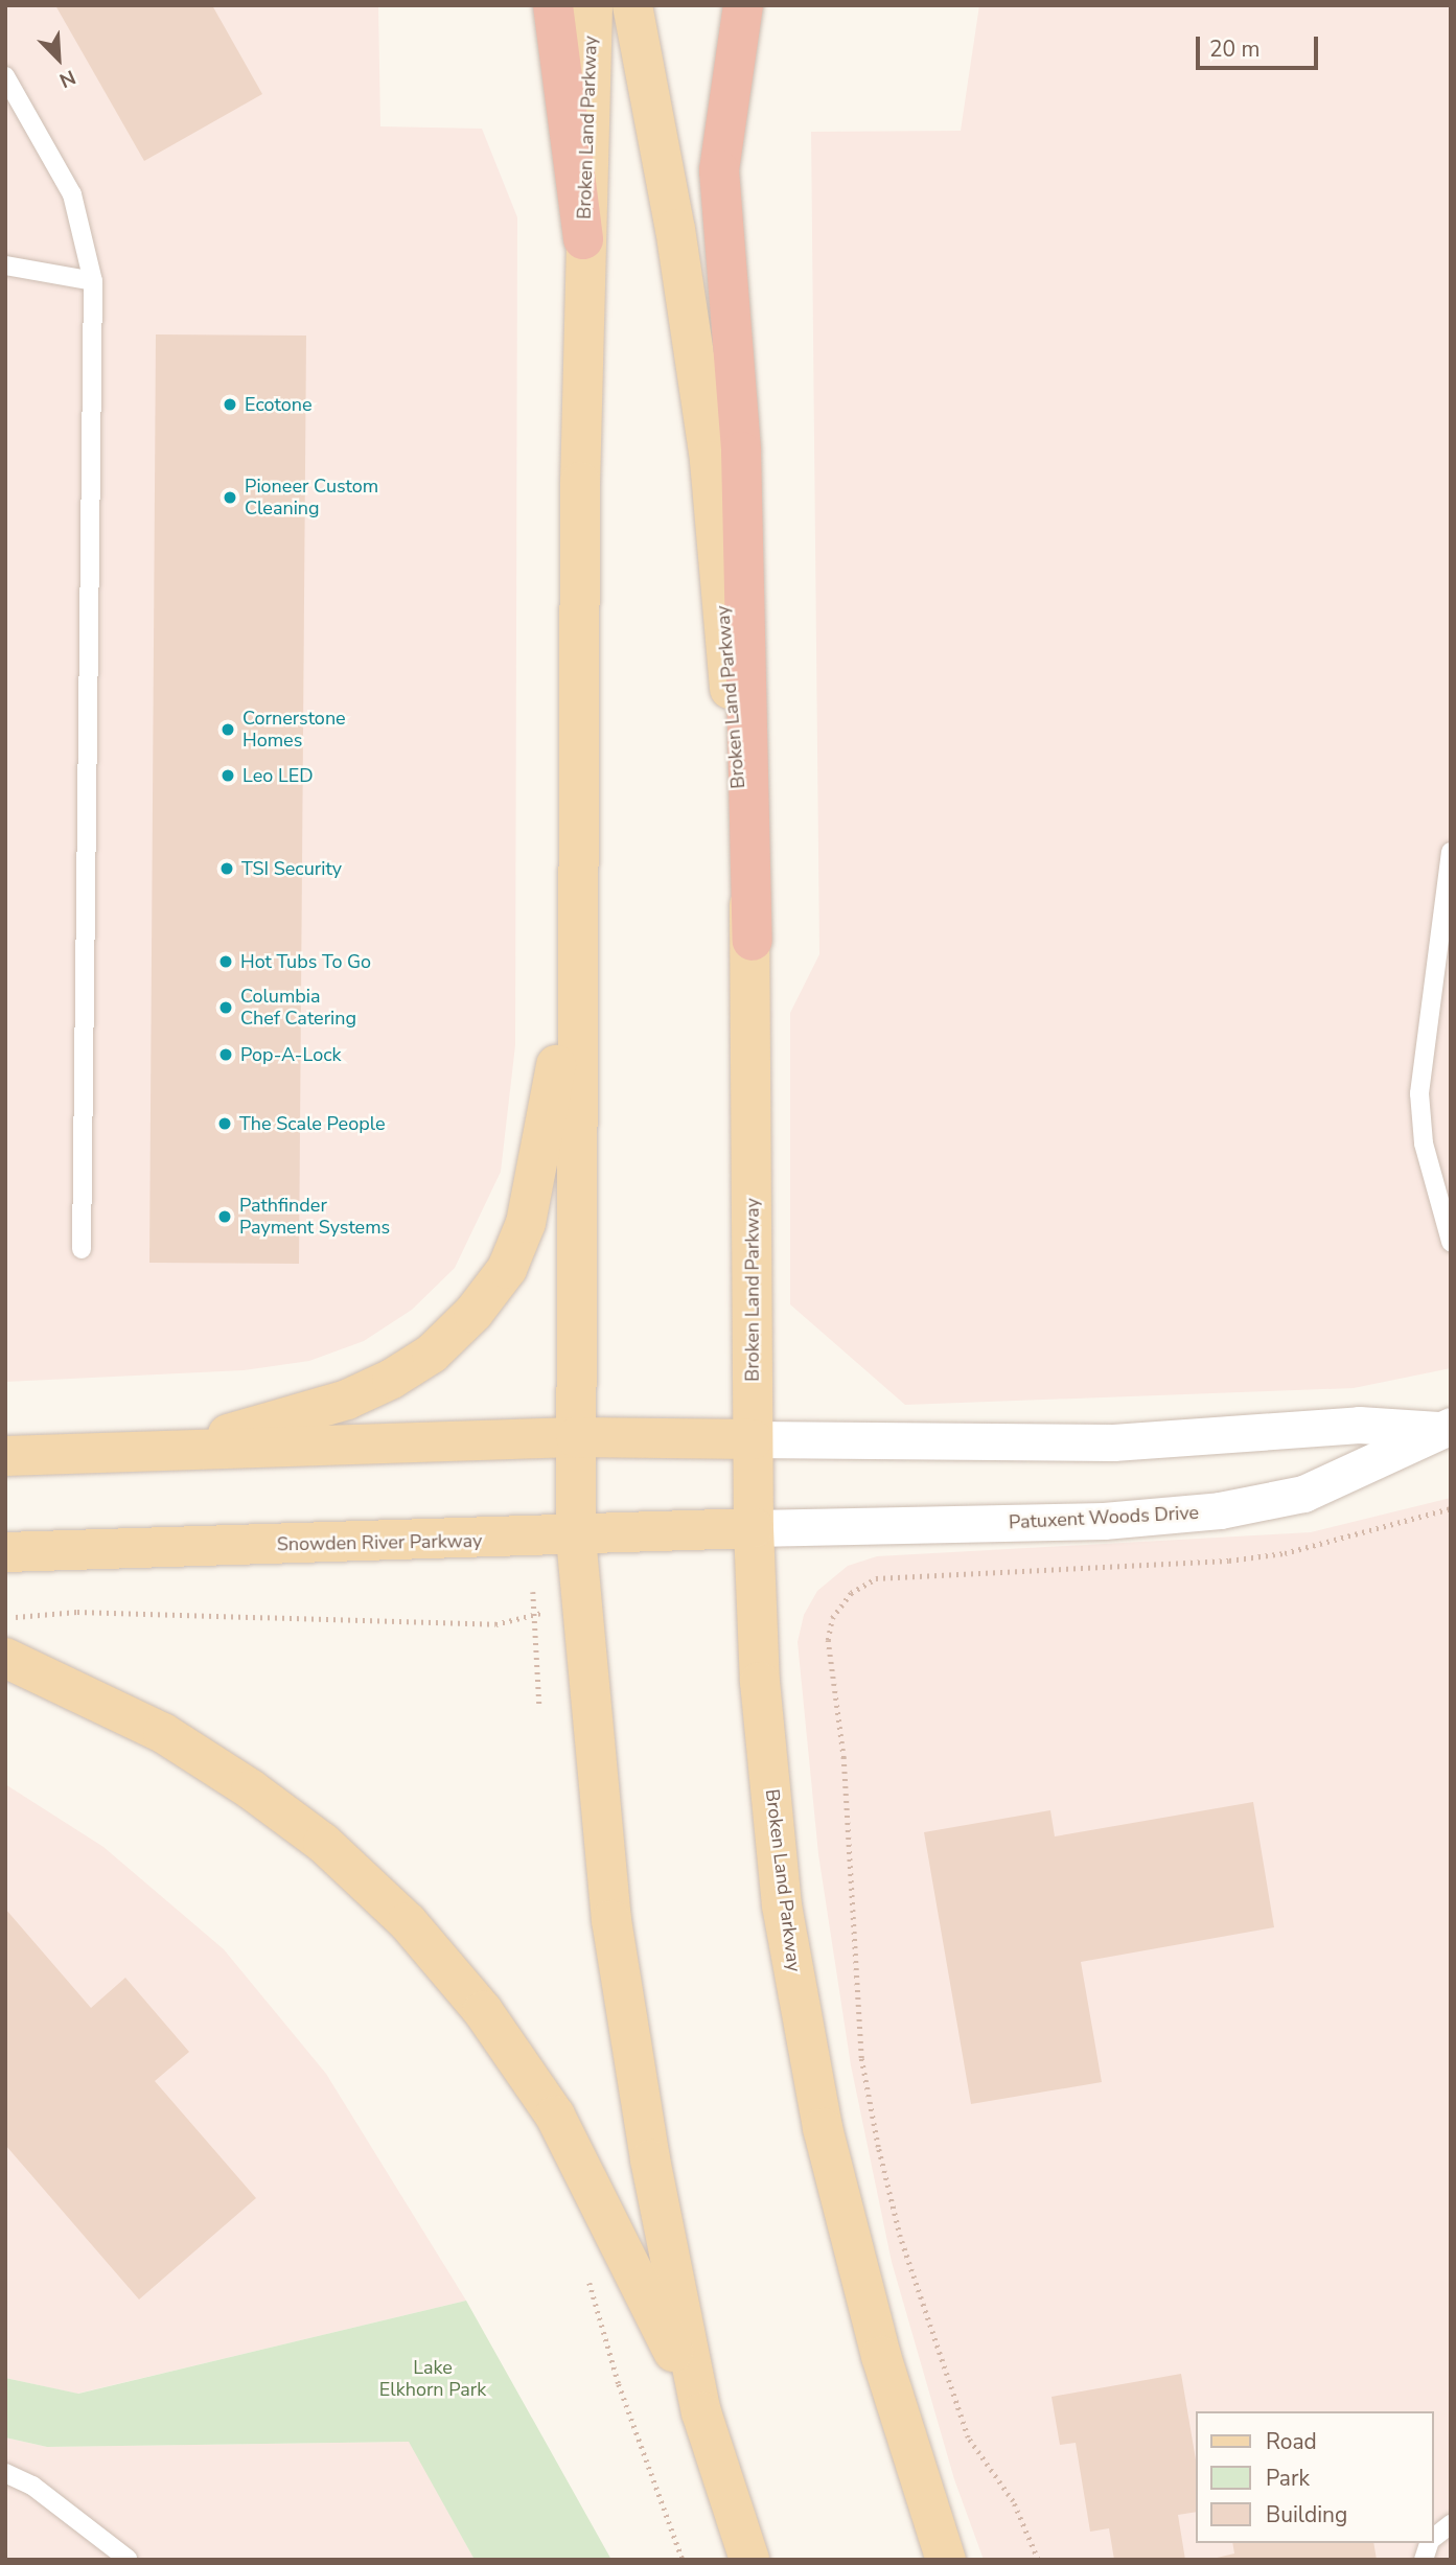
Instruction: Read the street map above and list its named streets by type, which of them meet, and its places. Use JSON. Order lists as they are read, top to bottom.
{
  "streets": {
    "main road": ["Broken Land Parkway", "Snowden River Parkway"],
    "street": ["Patuxent Woods Drive"]
  },
  "crossings": [
    ["Broken Land Parkway", "Patuxent Woods Drive"],
    ["Broken Land Parkway", "Snowden River Parkway"],
    ["Patuxent Woods Drive", "Snowden River Parkway"]
  ],
  "parks": ["Lake Elkhorn Park"],
  "places": [
    "Ecotone",
    "Pioneer Custom Cleaning",
    "Cornerstone Homes",
    "Leo LED",
    "TSI Security",
    "Hot Tubs To Go",
    "Columbia Chef Catering",
    "Pop-A-Lock",
    "The Scale People",
    "Pathfinder Payment Systems"
  ],
  "legend": ["Road", "Park", "Building"],
  "scale_bar": "20 m",
  "north": "bottom right"
}
